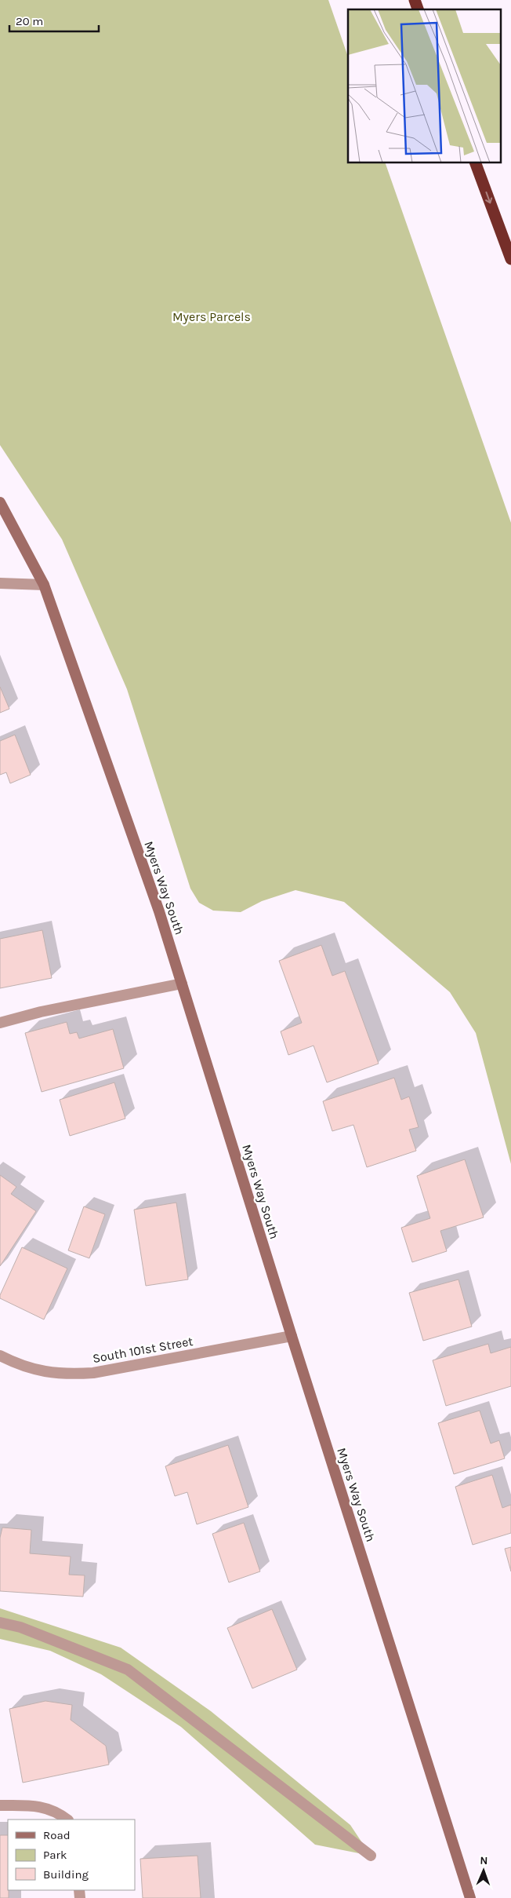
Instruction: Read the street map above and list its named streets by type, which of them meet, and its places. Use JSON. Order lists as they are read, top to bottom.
{
  "streets": {
    "main road": ["Myers Way South"],
    "street": ["South 101st Street"]
  },
  "crossings": [
    ["Myers Way South", "South 101st Street"]
  ],
  "parks": ["Myers Parcels"],
  "legend": ["Road", "Park", "Building"],
  "scale_bar": "20 m",
  "north": "top"
}
